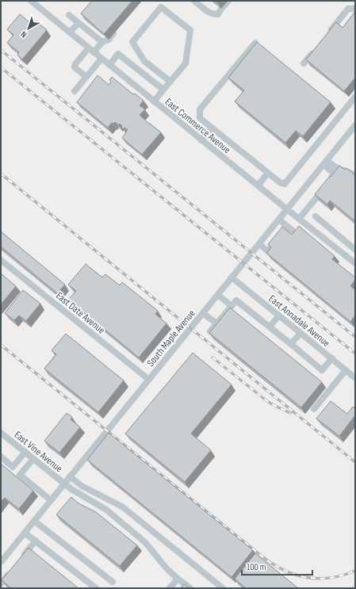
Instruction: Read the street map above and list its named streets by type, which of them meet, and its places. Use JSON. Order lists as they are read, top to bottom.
{
  "streets": {
    "street": [
      "East Commerce Avenue",
      "East Date Avenue",
      "East Annadale Avenue",
      "South Maple Avenue",
      "East Vine Avenue"
    ]
  },
  "crossings": [
    ["East Commerce Avenue", "South Maple Avenue"],
    ["East Date Avenue", "South Maple Avenue"],
    ["East Annadale Avenue", "South Maple Avenue"],
    ["South Maple Avenue", "East Vine Avenue"]
  ],
  "scale_bar": "100 m",
  "north": "bottom left"
}
